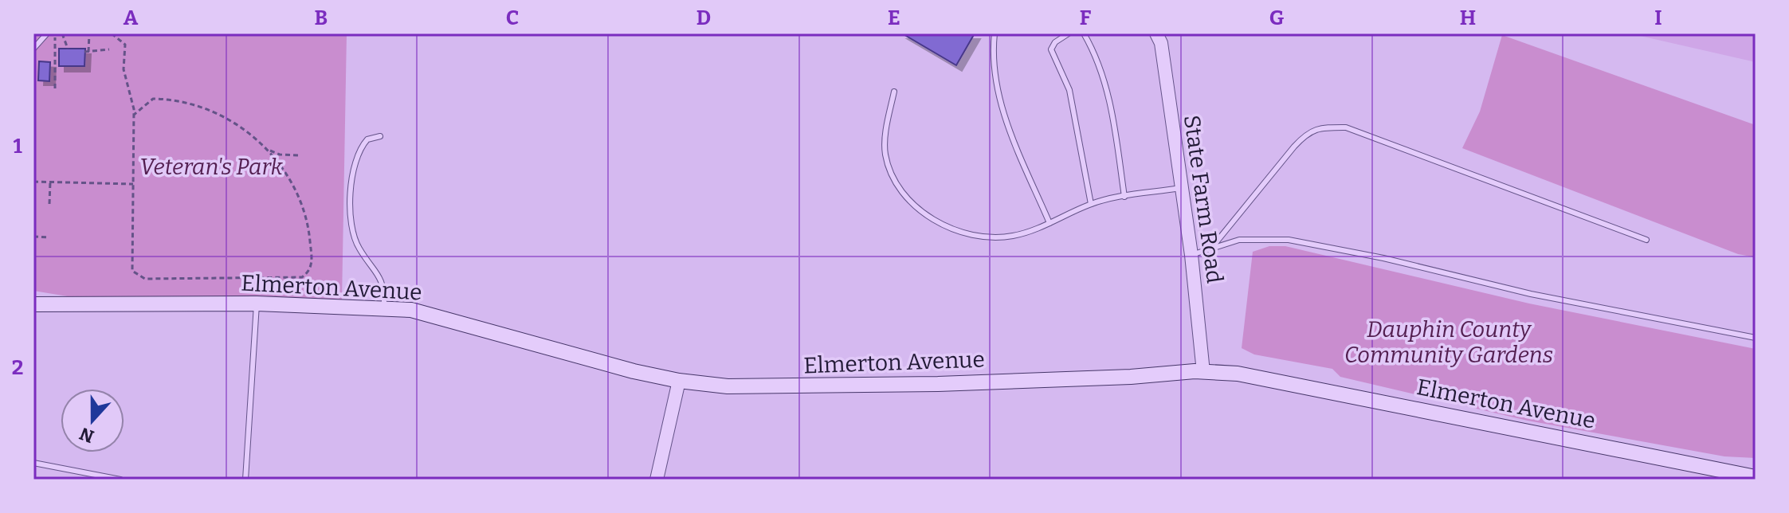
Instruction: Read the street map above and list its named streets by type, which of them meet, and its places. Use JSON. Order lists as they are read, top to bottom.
{
  "streets": {
    "main road": ["Elmerton Avenue"],
    "street": ["State Farm Road"]
  },
  "crossings": [
    ["State Farm Road", "Elmerton Avenue"]
  ],
  "parks": ["Veteran's Park", "Dauphin County Community Gardens"],
  "north": "bottom",
  "grid": {
    "columns": [
      "A",
      "B",
      "C",
      "D",
      "E",
      "F",
      "G",
      "H",
      "I"
    ],
    "rows": ["1", "2"]
  }
}
